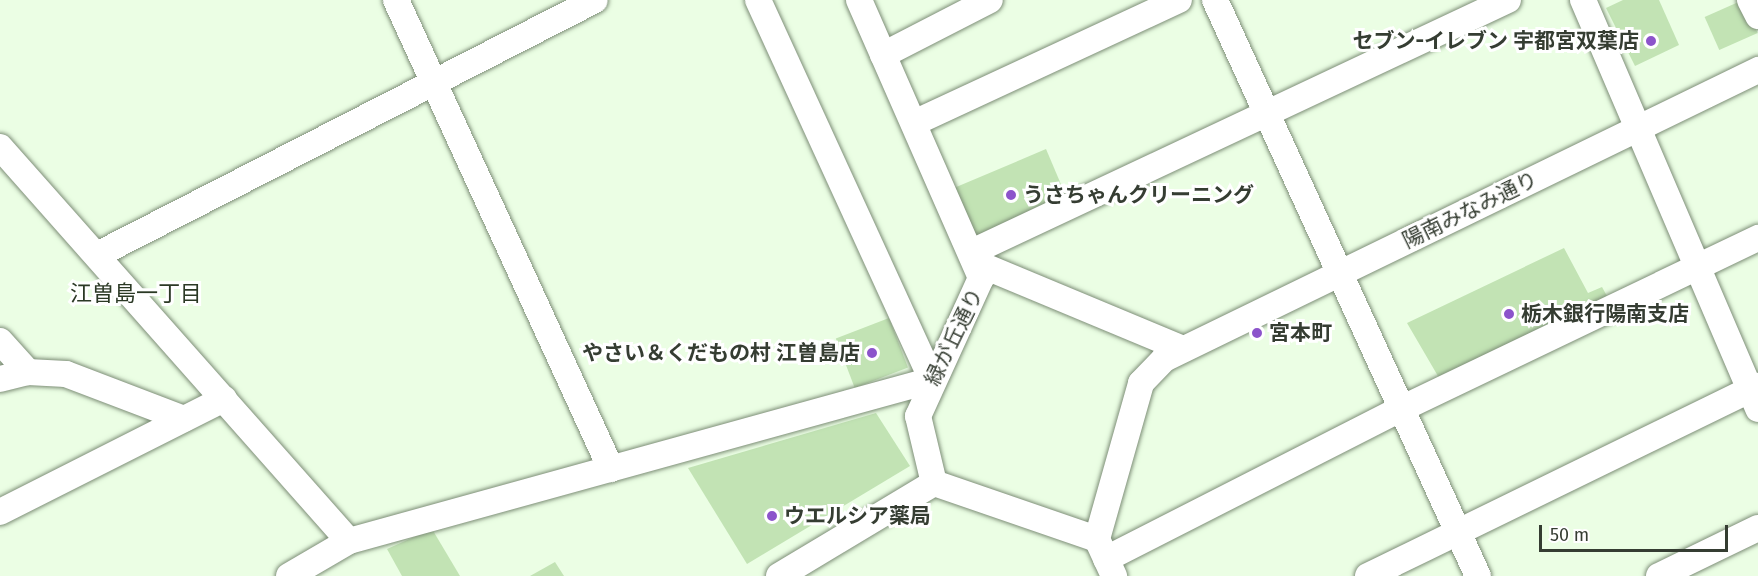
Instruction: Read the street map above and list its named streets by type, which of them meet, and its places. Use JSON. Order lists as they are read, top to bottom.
{
  "streets": {
    "street": ["陽南みなみ通り", "緑が丘通り"]
  },
  "districts": ["江曽島一丁目"],
  "places": [
    "セブン-イレブン 宇都宮双葉店",
    "うさちゃんクリーニング",
    "栃木銀行陽南支店",
    "宮本町",
    "やさい＆くだもの村 江曽島店",
    "ウエルシア薬局"
  ],
  "scale_bar": "50 m"
}
